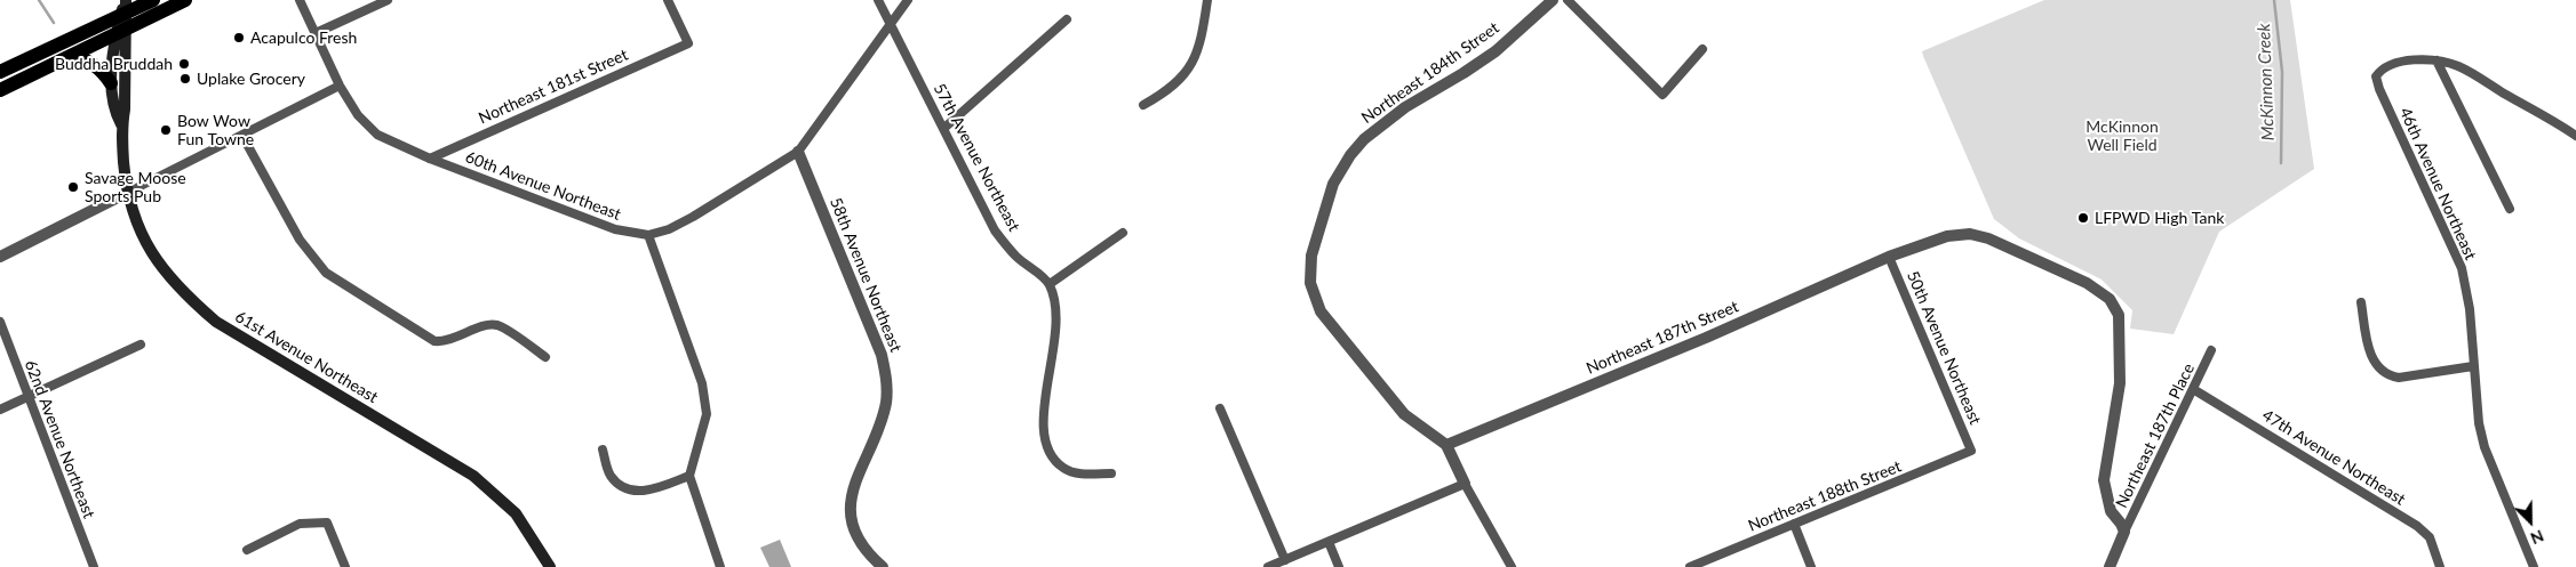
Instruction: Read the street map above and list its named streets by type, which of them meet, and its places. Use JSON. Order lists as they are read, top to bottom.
{
  "streets": {
    "main road": ["61st Avenue Northeast"],
    "street": [
      "Northeast 184th Street",
      "Northeast 181st Street",
      "57th Avenue Northeast",
      "46th Avenue Northeast",
      "60th Avenue Northeast",
      "58th Avenue Northeast",
      "Northeast 187th Street",
      "50th Avenue Northeast",
      "Northeast 187th Place",
      "62nd Avenue Northeast",
      "47th Avenue Northeast",
      "Northeast 188th Street"
    ]
  },
  "crossings": [
    ["Northeast 184th Street", "Northeast 187th Street"],
    ["Northeast 181st Street", "60th Avenue Northeast"],
    ["Northeast 187th Street", "50th Avenue Northeast"],
    ["Northeast 187th Street", "Northeast 187th Place"],
    ["50th Avenue Northeast", "Northeast 188th Street"],
    ["Northeast 187th Place", "47th Avenue Northeast"]
  ],
  "water": ["McKinnon Creek"],
  "parks": ["McKinnon Well Field"],
  "places": [
    "Acapulco Fresh",
    "Buddha Bruddah",
    "Uplake Grocery",
    "Bow Wow Fun Towne",
    "Savage Moose Sports Pub",
    "LFPWD High Tank"
  ],
  "north": "bottom right"
}
